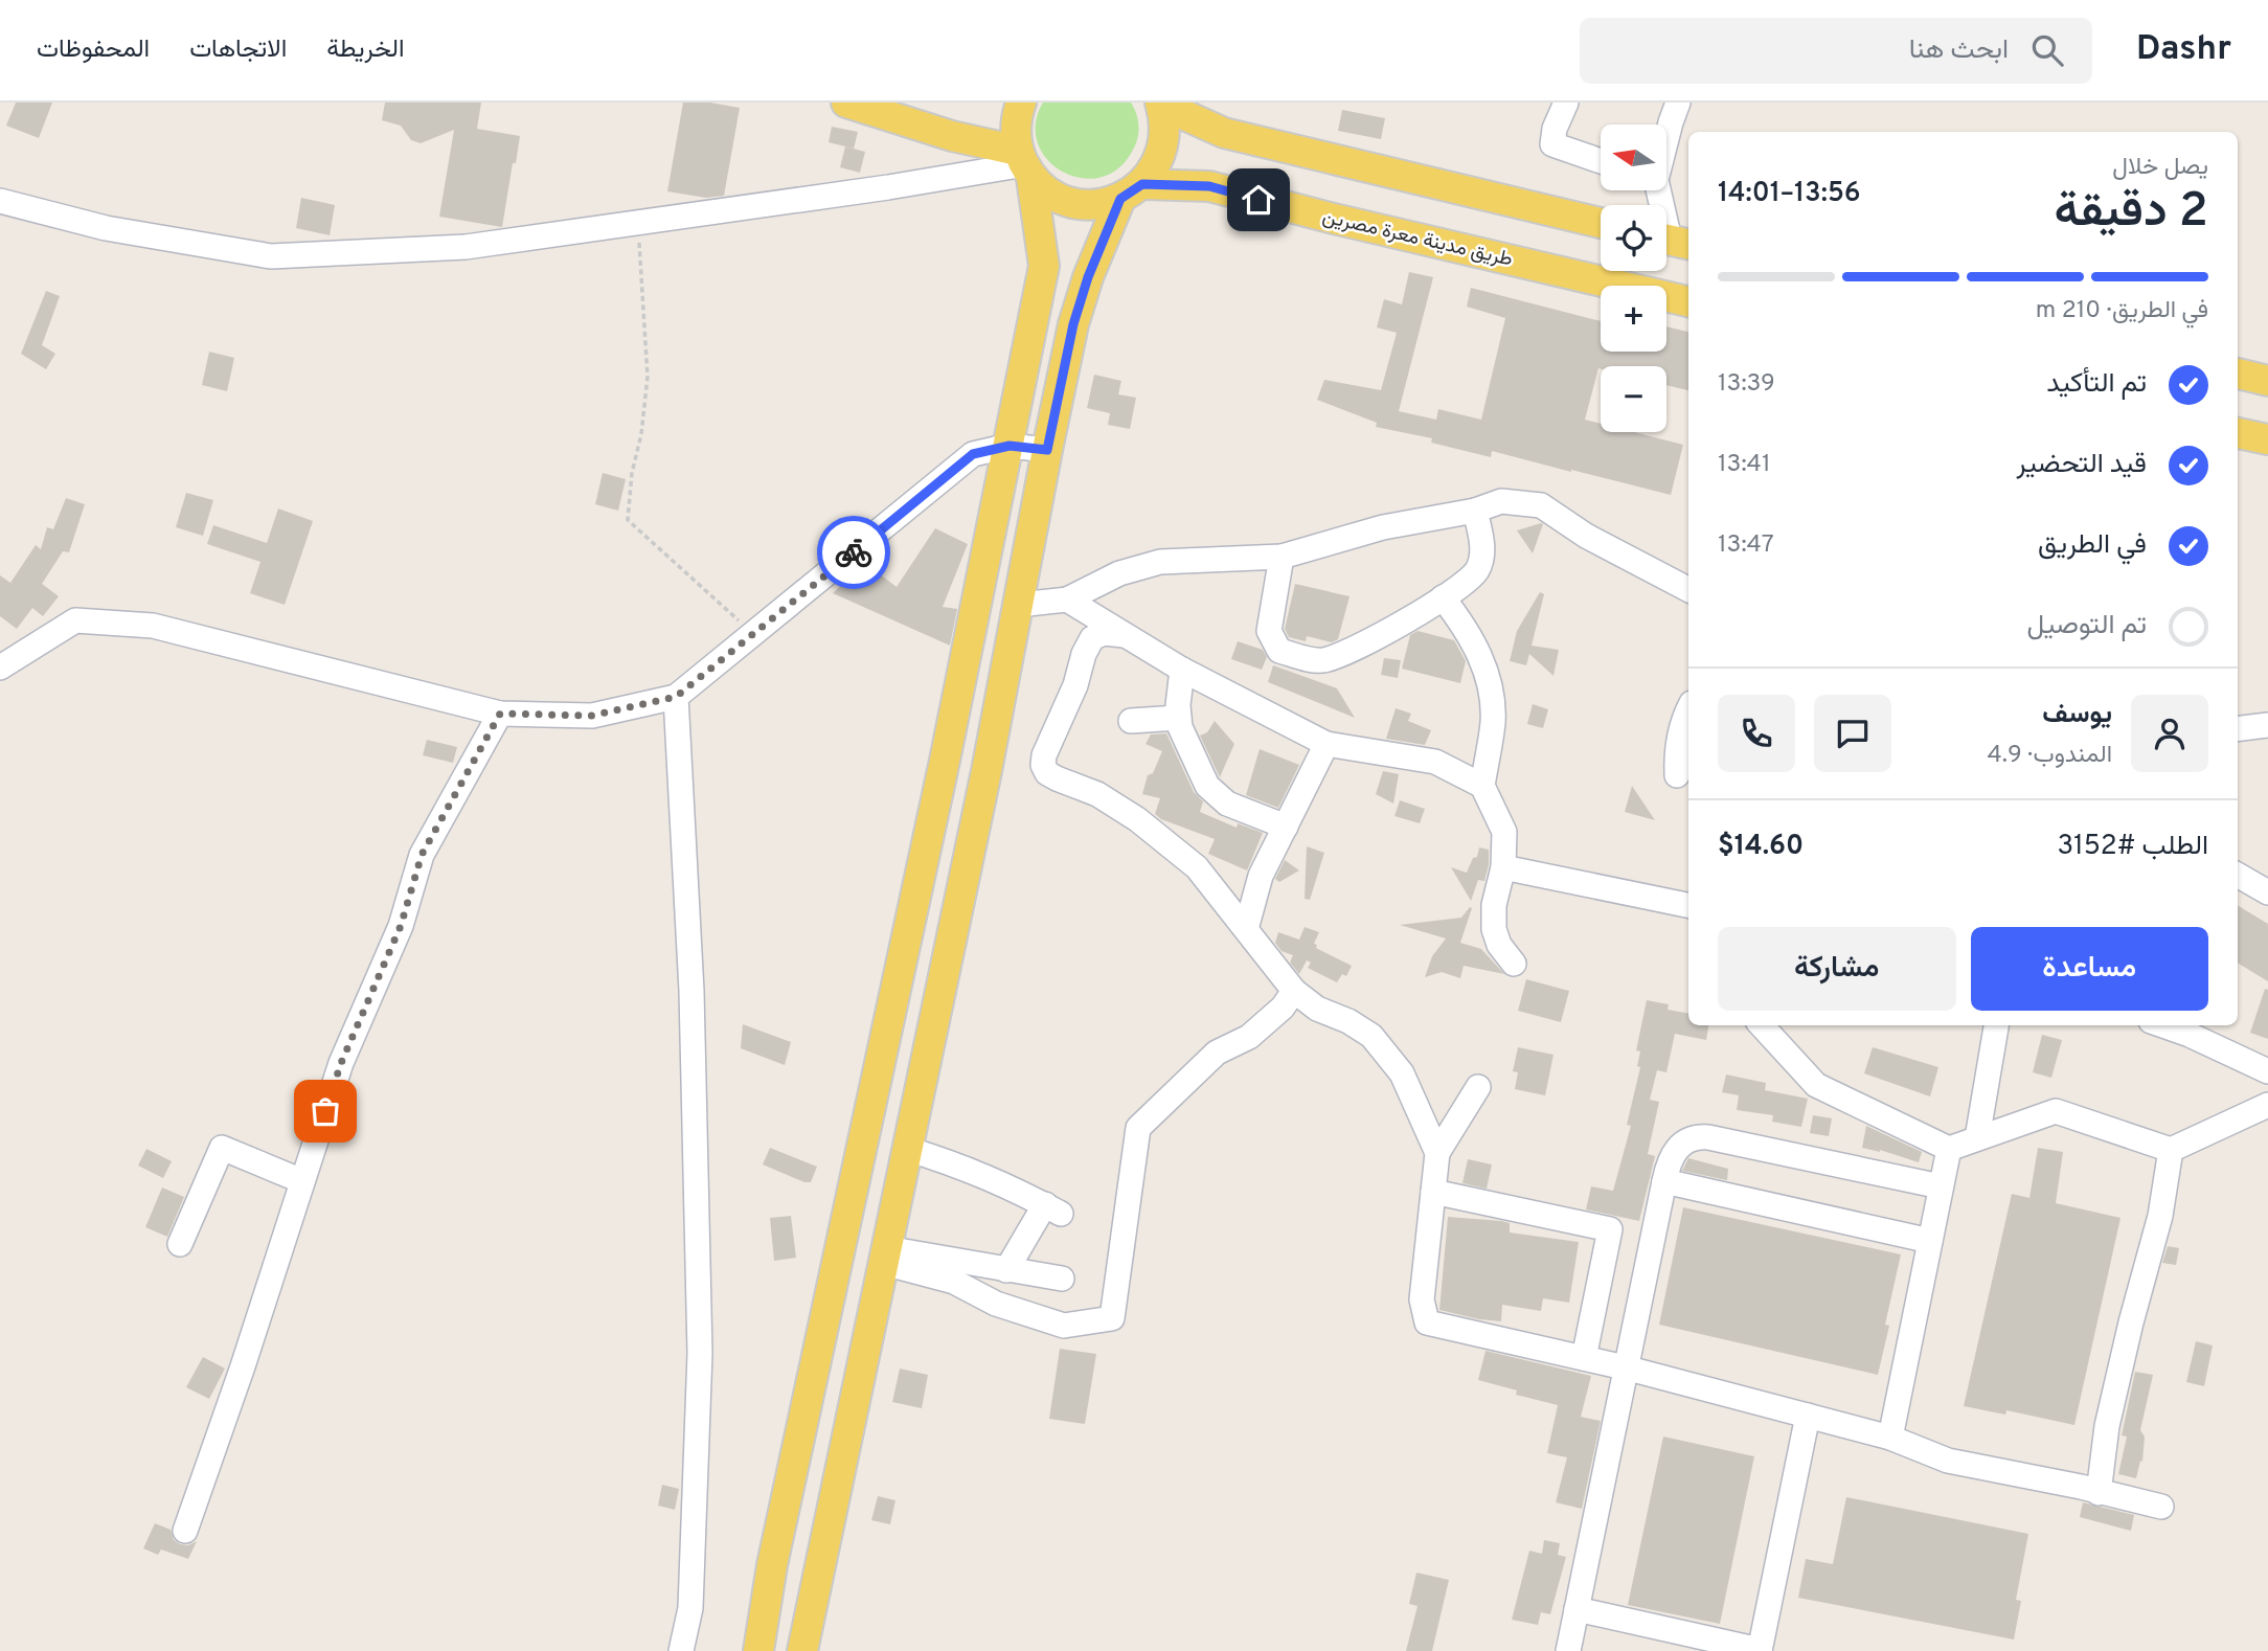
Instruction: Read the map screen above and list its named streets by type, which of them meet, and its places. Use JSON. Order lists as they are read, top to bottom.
{
  "streets": {
    "main road": ["طريق مدينة معرة مصرين"]
  },
  "north": "left",
  "page": {
    "header": "Dashr",
    "search": "ابحث هنا",
    "nav": ["الخريطة", "الاتجاهات", "المحفوظات"],
    "map_buttons": ["+", "−"],
    "heading": ["2 دقيقة", "يصل خلال", "13:56–14:01"],
    "panel": [
      "يوسف",
      "المندوب · 4.9",
      "الطلب #3152",
      "$14.60"
    ],
    "bar": "في الطريق · 210 m",
    "list": [
      ["تم التأكيد", "13:39"],
      ["قيد التحضير", "13:41"],
      ["في الطريق", "13:47"],
      "تم التوصيل"
    ],
    "buttons": ["مساعدة", "مشاركة"]
  }
}
